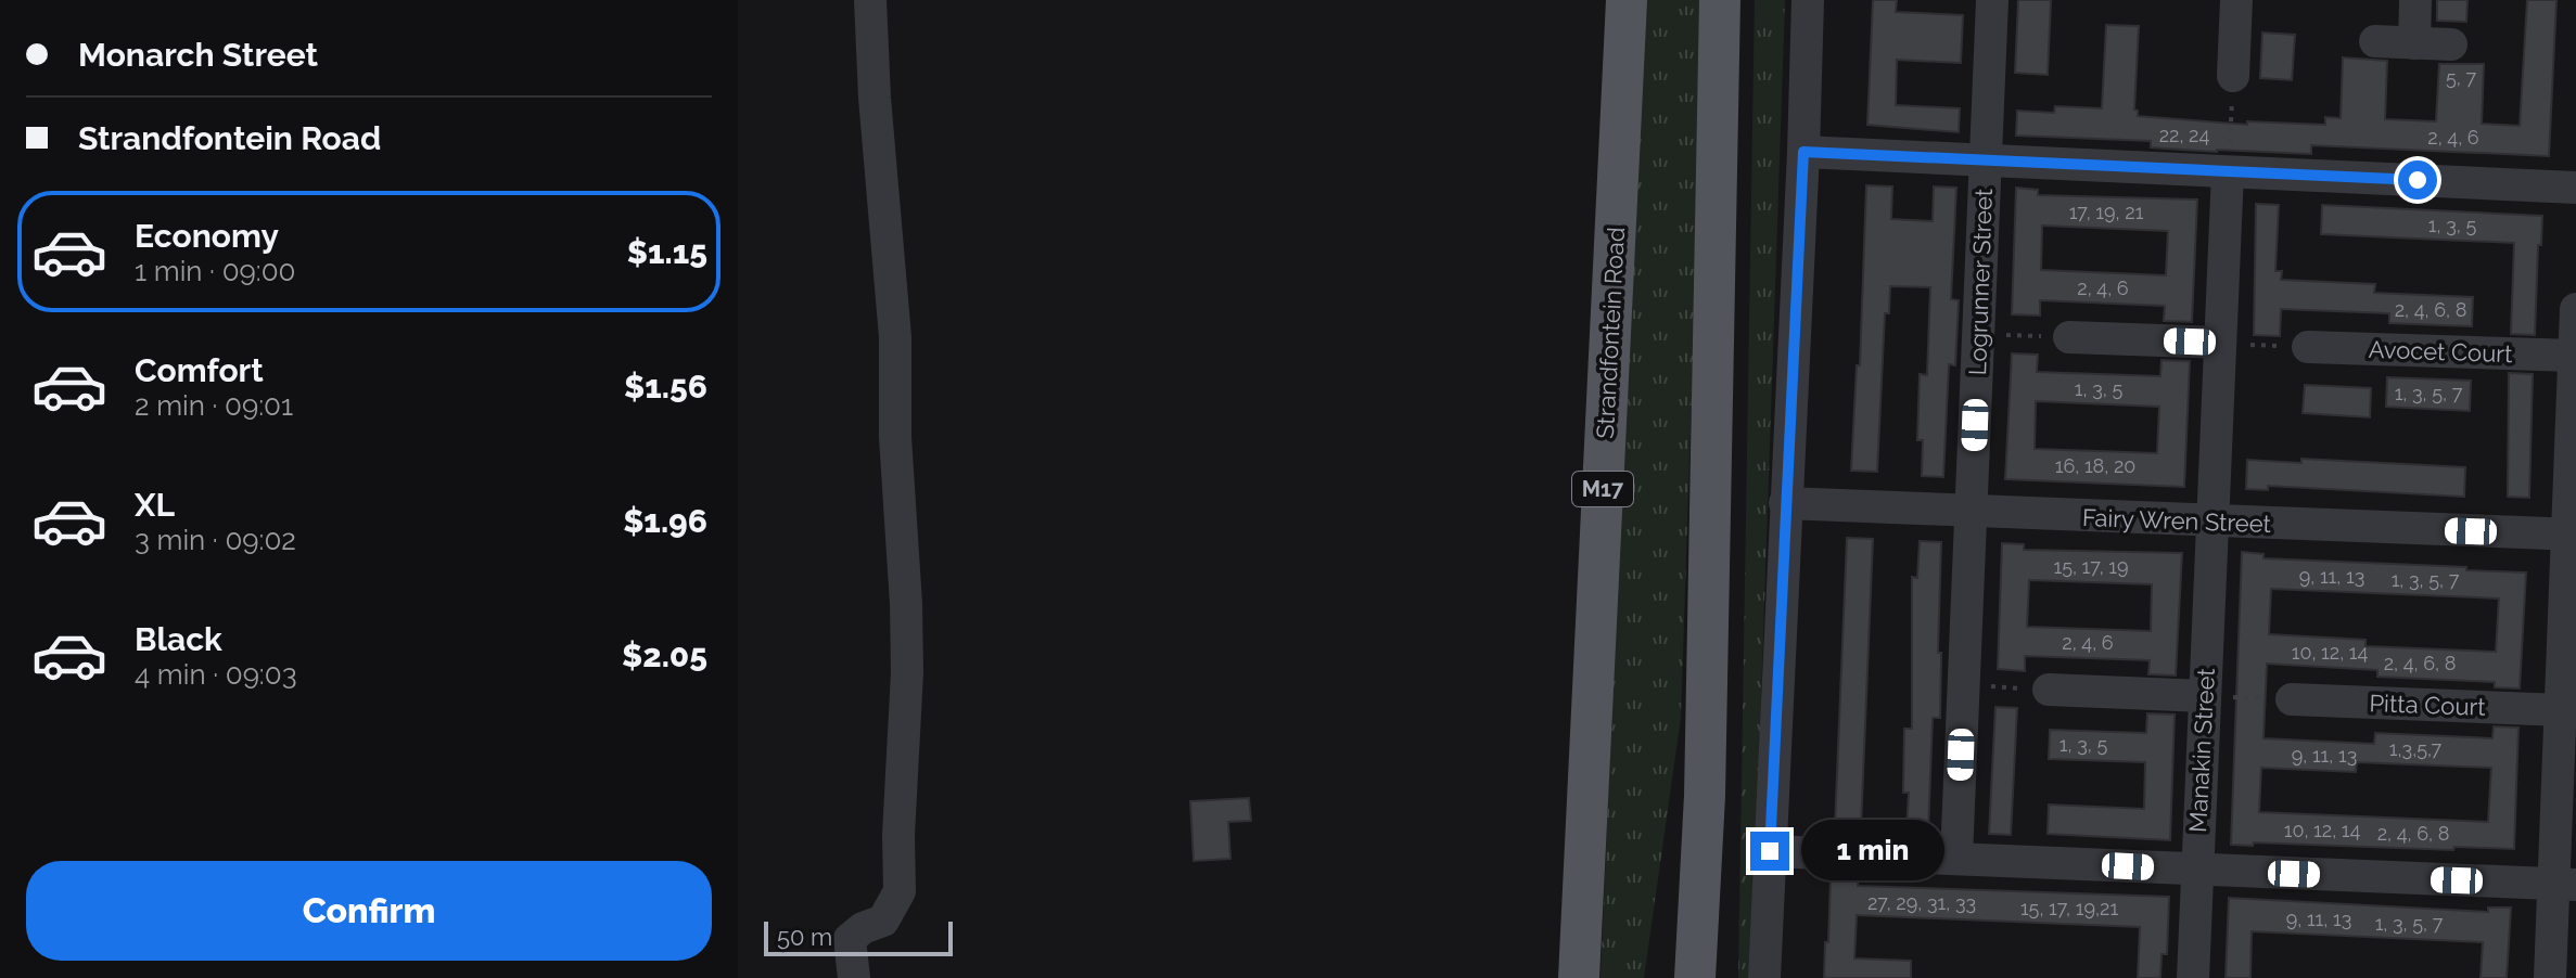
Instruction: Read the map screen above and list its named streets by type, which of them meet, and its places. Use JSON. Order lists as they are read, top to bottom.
{
  "streets": {
    "main road": ["Strandfontein Road", "M17"],
    "street": [
      "Logrunner Street",
      "Avocet Court",
      "Fairy Wren Street",
      "Pitta Court",
      "Manakin Street"
    ]
  },
  "crossings": [
    ["Logrunner Street", "Fairy Wren Street"],
    ["Fairy Wren Street", "Manakin Street"]
  ],
  "house_numbers": [
    "5, 7",
    "22, 24",
    "2, 4, 6",
    "17, 19, 21",
    "1, 3, 5",
    "2, 4, 6",
    "2, 4, 6, 8",
    "1, 3, 5",
    "1, 3, 5, 7",
    "16, 18, 20",
    "15, 17, 19",
    "9, 11, 13",
    "1, 3, 5, 7",
    "2, 4, 6",
    "10, 12, 14",
    "2, 4, 6, 8",
    "1, 3, 5",
    "1,3,5,7",
    "9, 11, 13",
    "10, 12, 14",
    "2, 4, 6, 8",
    "27, 29, 31, 33",
    "15, 17, 19,21",
    "9, 11, 13",
    "1, 3, 5, 7"
  ],
  "scale_bar": "50 m",
  "page": {
    "banner": ["Monarch Street", "Strandfontein Road"],
    "list": [
      {
        "name": "Economy",
        "note": "1 min · 09:00",
        "value": "$1.15"
      },
      {
        "name": "Comfort",
        "note": "2 min · 09:01",
        "value": "$1.56"
      },
      {
        "name": "XL",
        "note": "3 min · 09:02",
        "value": "$1.96"
      },
      {
        "name": "Black",
        "note": "4 min · 09:03",
        "value": "$2.05"
      }
    ],
    "bubble": "1 min",
    "buttons": "Confirm",
    "scale": "50 m"
  }
}
